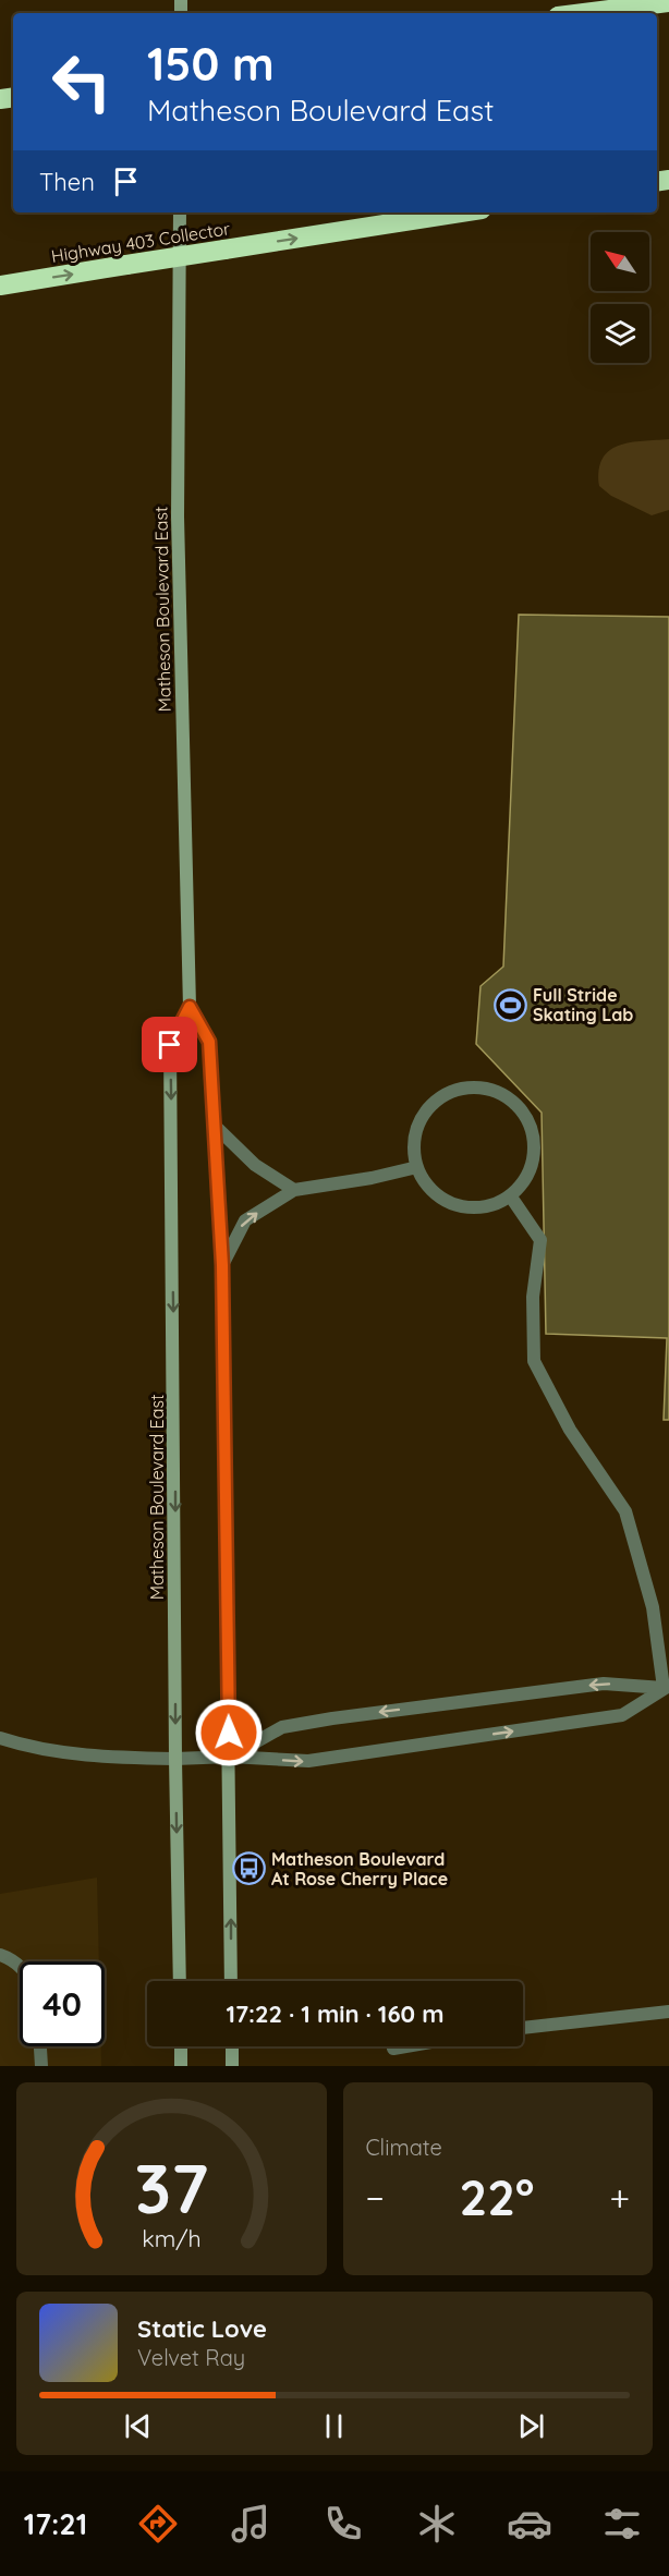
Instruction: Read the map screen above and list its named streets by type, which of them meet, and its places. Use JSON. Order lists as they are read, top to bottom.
{
  "streets": {
    "highway": ["Highway 403 Collector"],
    "street": ["Matheson Boulevard East"]
  },
  "one_way": ["Highway 403 Collector"],
  "places": {
    "sports": ["Full Stride Skating Lab"],
    "bus stop": ["Matheson Boulevard At Rose Cherry Place"]
  },
  "north": "top left",
  "page": {
    "turn": ["150 m", "Matheson Boulevard East"],
    "then": "Then",
    "limit": "40",
    "trip": "17:22 · 1 min · 160 m",
    "tile": "Climate",
    "heat": ["−", "22°", "+"],
    "song": ["Static Love", "Velvet Ray"],
    "tabs": "17:21",
    "gauge": ["37", "km/h"]
  }
}
